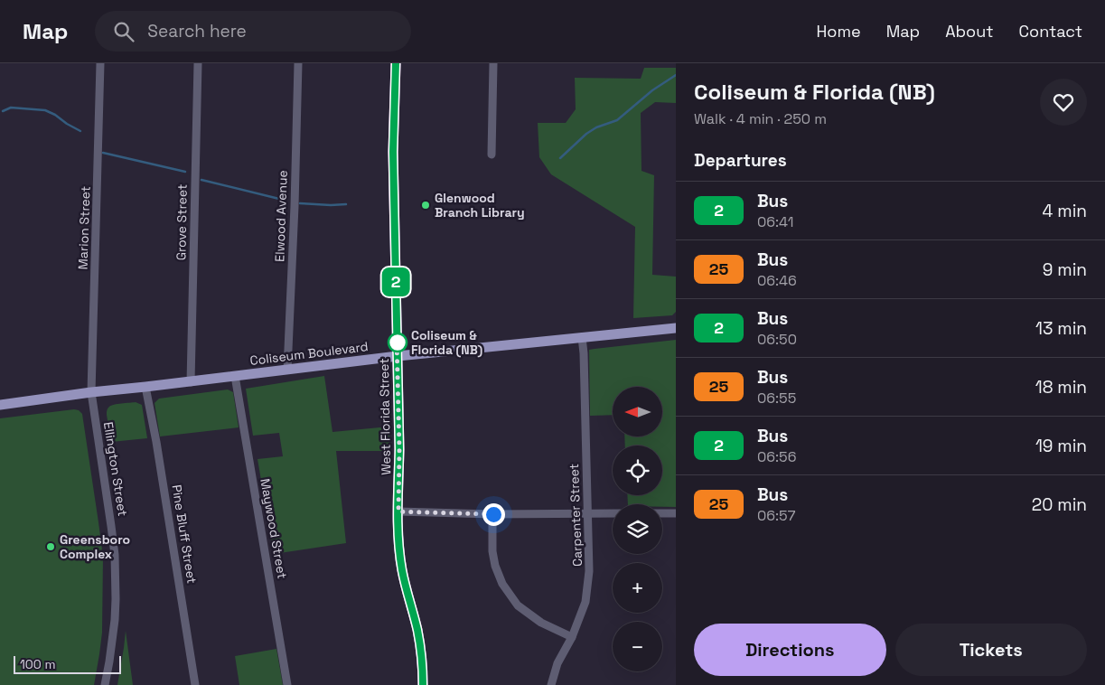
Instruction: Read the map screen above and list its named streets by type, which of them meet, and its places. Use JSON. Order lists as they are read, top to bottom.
{
  "streets": {
    "main road": ["Coliseum Boulevard", "West Florida Street"],
    "street": [
      "Elwood Avenue",
      "Grove Street",
      "Marion Street",
      "Ellington Street",
      "Carpenter Street",
      "Maywood Street",
      "Pine Bluff Street"
    ]
  },
  "crossings": [
    ["Elwood Avenue", "Coliseum Boulevard"],
    ["Grove Street", "Coliseum Boulevard"],
    ["Marion Street", "Coliseum Boulevard"],
    ["Marion Street", "Ellington Street"],
    ["Coliseum Boulevard", "West Florida Street"],
    ["Coliseum Boulevard", "Ellington Street"],
    ["Coliseum Boulevard", "Carpenter Street"],
    ["Coliseum Boulevard", "Maywood Street"],
    ["Coliseum Boulevard", "Pine Bluff Street"]
  ],
  "places": ["Glenwood Branch Library", "Coliseum & Florida (NB)", "Greensboro Complex"],
  "lines": ["bus line 2"],
  "scale_bar": "100 m",
  "north": "left",
  "page": {
    "header": "Map",
    "search": "Search here",
    "nav": [
      "Home",
      "Map",
      "About",
      "Contact"
    ],
    "on_map": "2",
    "heading": [
      ["Coliseum & Florida (NB)", "Walk · 4 min · 250 m"],
      "Departures"
    ],
    "list": [
      {
        "mark": "2",
        "name": "Bus",
        "note": "06:41",
        "value": "4 min"
      },
      {
        "mark": "25",
        "name": "Bus",
        "note": "06:46",
        "value": "9 min"
      },
      {
        "mark": "2",
        "name": "Bus",
        "note": "06:50",
        "value": "13 min"
      },
      {
        "mark": "25",
        "name": "Bus",
        "note": "06:55",
        "value": "18 min"
      },
      {
        "mark": "2",
        "name": "Bus",
        "note": "06:56",
        "value": "19 min"
      },
      {
        "mark": "25",
        "name": "Bus",
        "note": "06:57",
        "value": "20 min"
      }
    ],
    "map_buttons": ["+", "−"],
    "buttons": ["Directions", "Tickets"],
    "scale": "100 m"
  }
}
